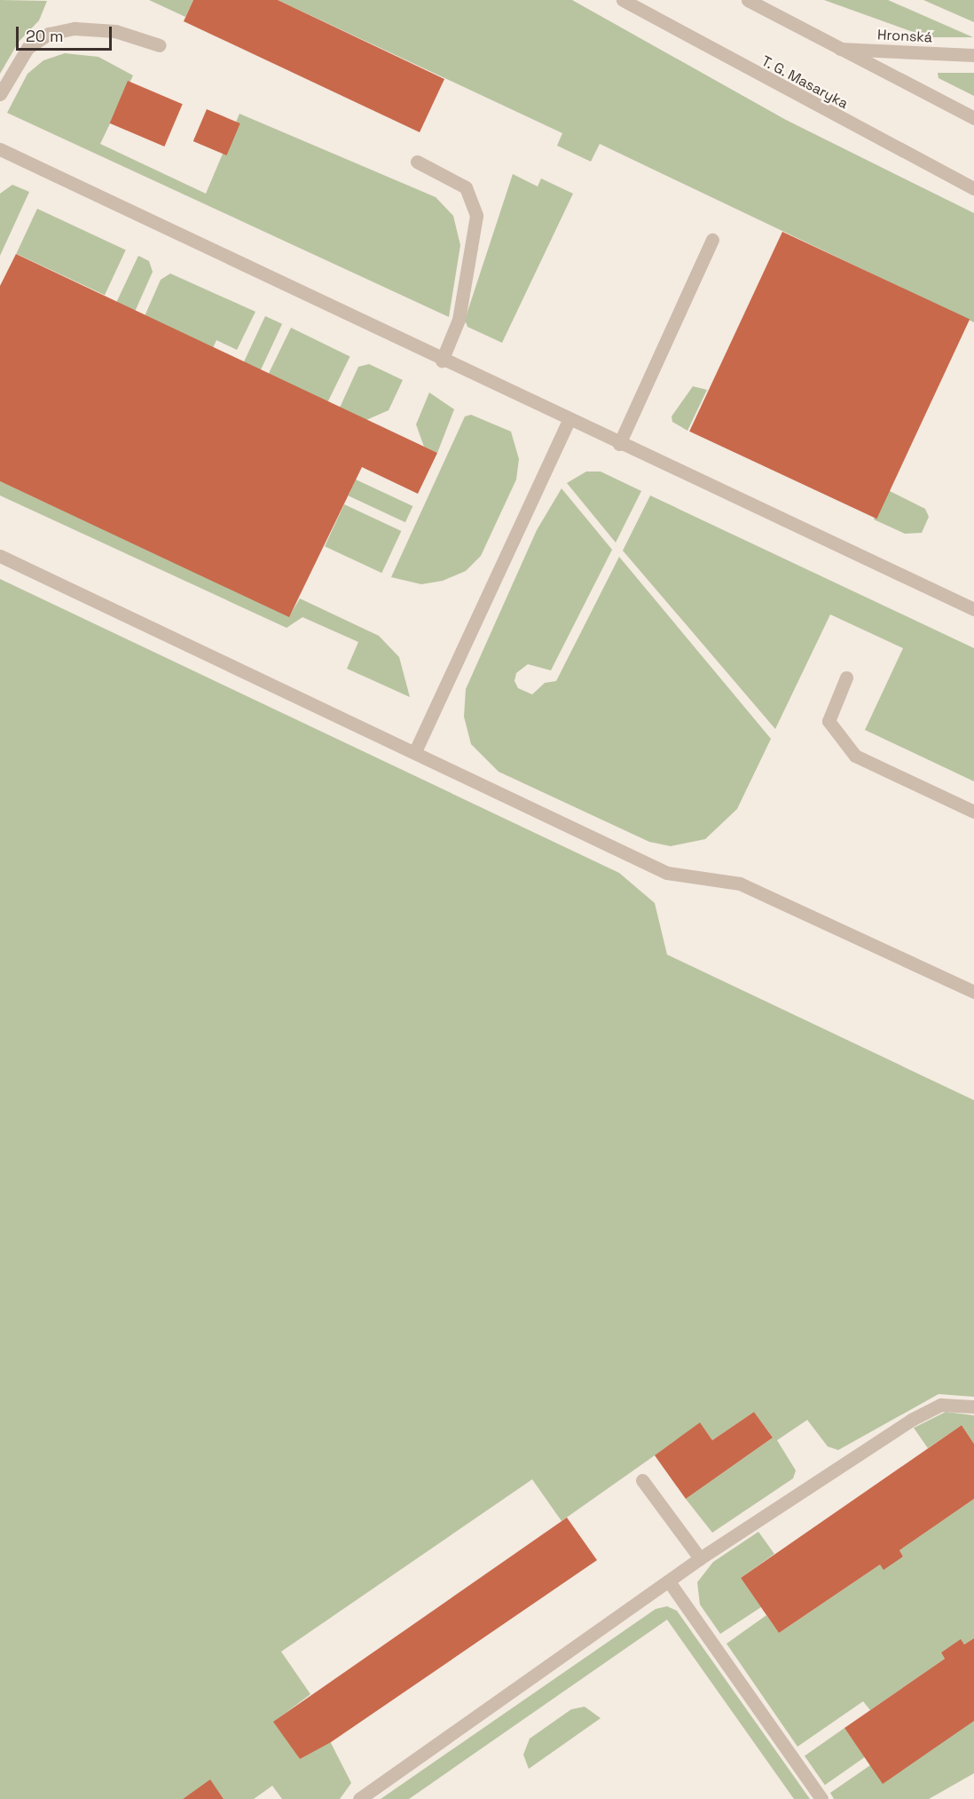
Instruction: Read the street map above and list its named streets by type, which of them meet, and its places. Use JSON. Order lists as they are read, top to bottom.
{
  "streets": {
    "street": ["Hronská", "T. G. Masaryka"]
  },
  "scale_bar": "20 m"
}
